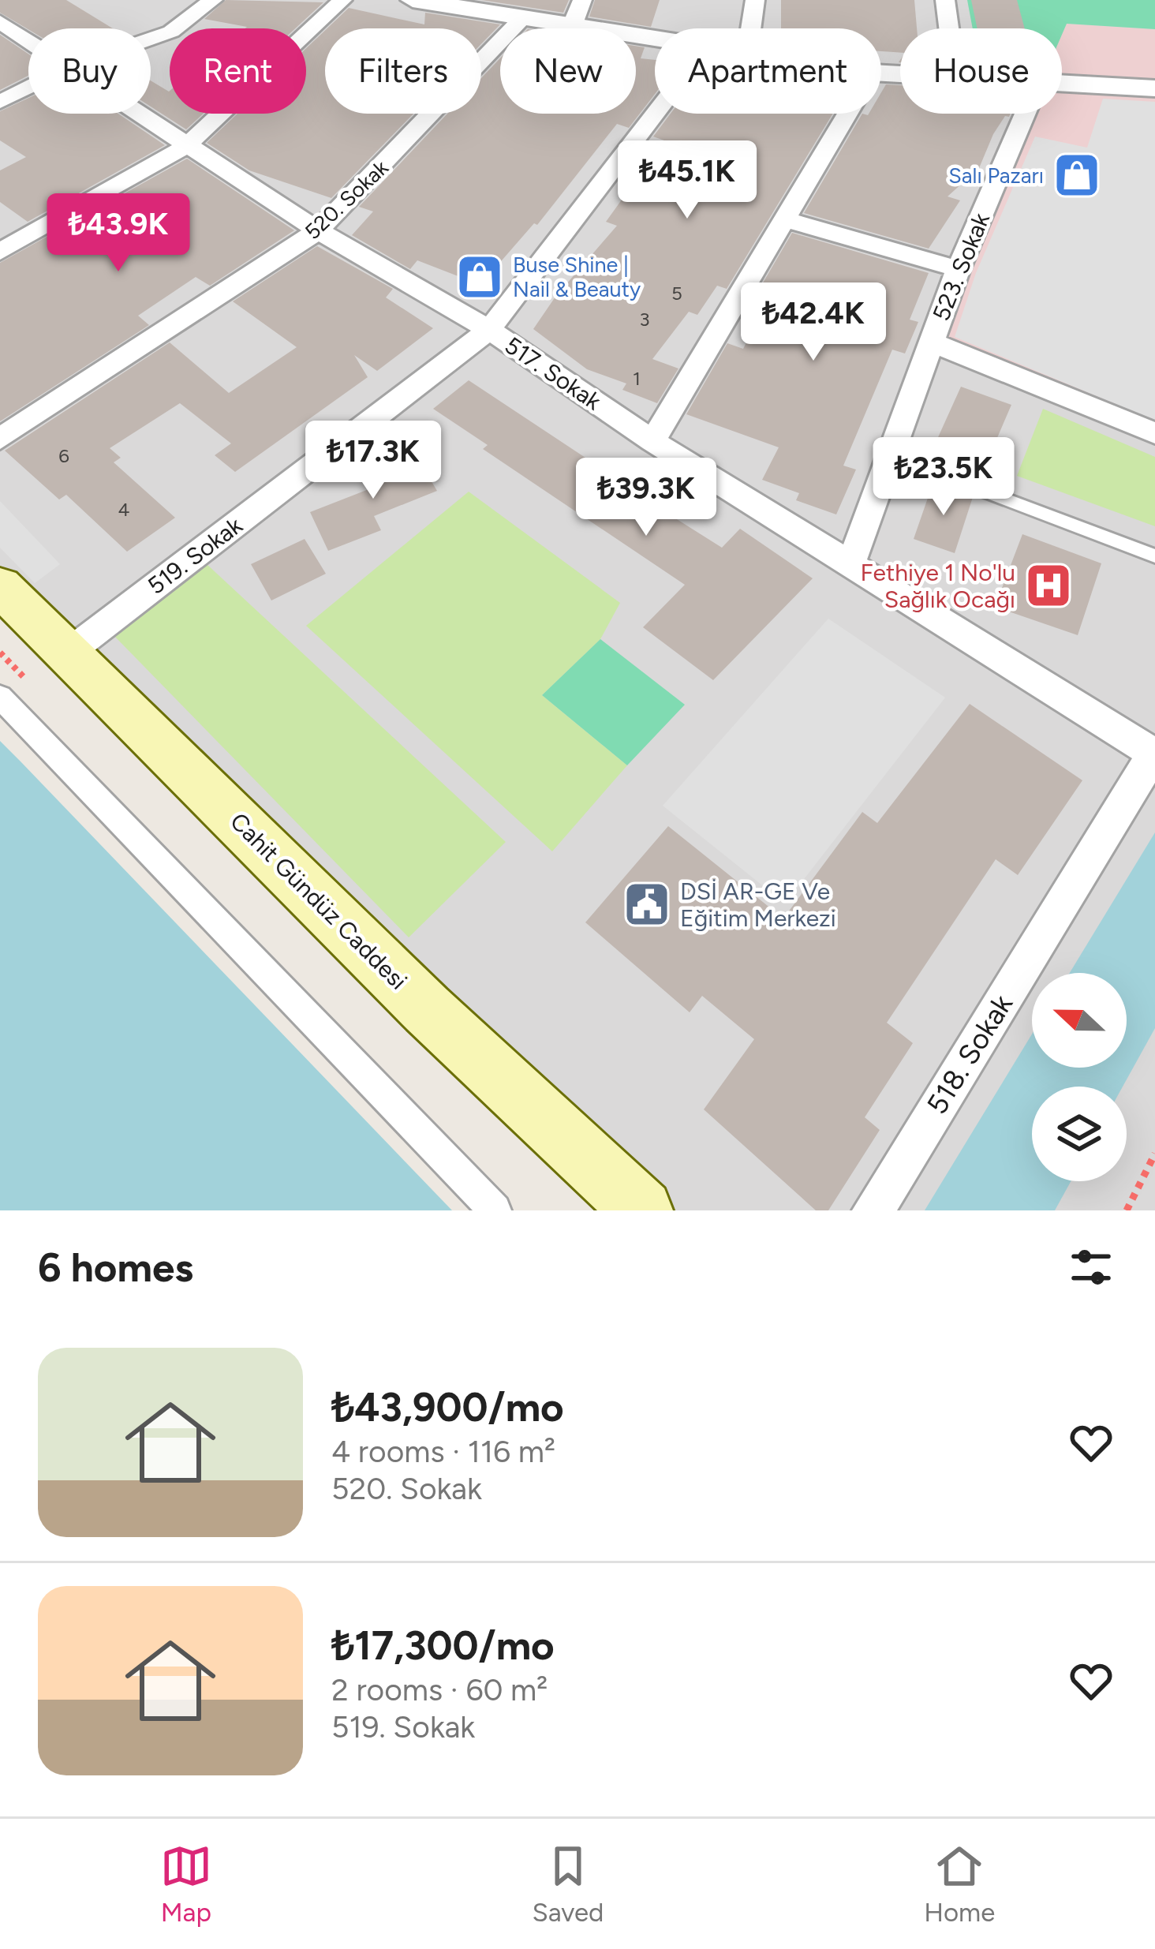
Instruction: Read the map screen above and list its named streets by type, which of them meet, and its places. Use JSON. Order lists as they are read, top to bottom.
{
  "streets": {
    "main road": ["Cahit Gündüz Caddesi"],
    "street": [
      "520. Sokak",
      "523. Sokak",
      "517. Sokak",
      "519. Sokak",
      "518. Sokak"
    ]
  },
  "crossings": [
    ["520. Sokak", "517. Sokak"],
    ["523. Sokak", "517. Sokak"],
    ["517. Sokak", "519. Sokak"],
    ["517. Sokak", "518. Sokak"],
    ["519. Sokak", "Cahit Gündüz Caddesi"]
  ],
  "places": {
    "shop": ["Salı Pazarı", "Buse Shine | Nail & Beauty"],
    "hospital": ["Fethiye 1 No'lu Sağlık Ocağı"],
    "public building": ["DSİ AR-GE Ve Eğitim Merkezi"]
  },
  "house_numbers": [
    "5",
    "3",
    "1",
    "6",
    "4"
  ],
  "north": "left",
  "page": {
    "chip": [
      "Buy",
      "Rent",
      "Filters",
      "New",
      "Apartment",
      "House"
    ],
    "price": [
      "₺45.1K",
      "₺43.9K",
      "₺42.4K",
      "₺17.3K",
      "₺23.5K",
      "₺39.3K"
    ],
    "heading": "6 homes",
    "list": [
      {
        "name": "₺43,900/mo",
        "note": "4 rooms · 116 m² · 520. Sokak"
      },
      {
        "name": "₺17,300/mo",
        "note": "2 rooms · 60 m² · 519. Sokak"
      }
    ],
    "tabs": ["Map", "Saved", "Home"]
  }
}
